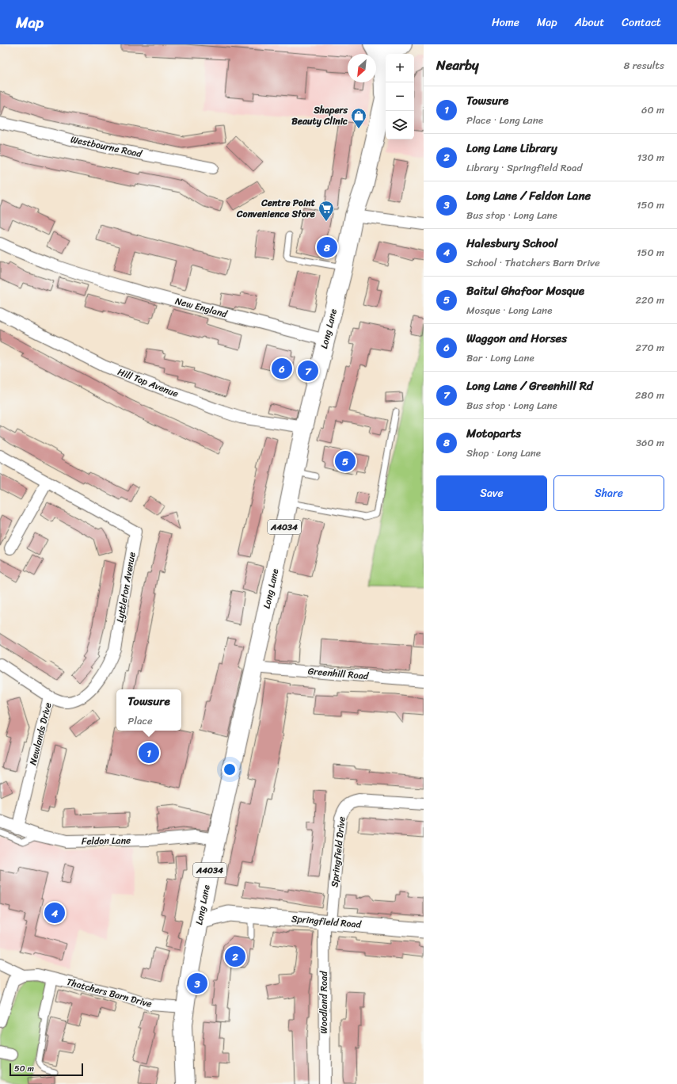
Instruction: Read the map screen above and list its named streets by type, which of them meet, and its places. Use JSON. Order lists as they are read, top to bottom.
{
  "streets": {
    "main road": ["Long Lane", "A4034"],
    "street": [
      "Westbourne Road",
      "New England",
      "Hill Top Avenue",
      "Lyttleton Avenue",
      "Greenhill Road",
      "Newlands Drive",
      "Feldon Lane",
      "Springfield Drive",
      "Springfield Road",
      "Thatchers Barn Drive",
      "Woodland Road"
    ]
  },
  "crossings": [
    ["New England", "Long Lane"],
    ["Long Lane", "Hill Top Avenue"],
    ["Long Lane", "Greenhill Road"],
    ["Long Lane", "Feldon Lane"],
    ["Long Lane", "Springfield Road"],
    ["Long Lane", "Thatchers Barn Drive"],
    ["Lyttleton Avenue", "Newlands Drive"],
    ["Newlands Drive", "Feldon Lane"],
    ["Springfield Drive", "Springfield Road"],
    ["Springfield Drive", "Woodland Road"],
    ["Springfield Road", "Woodland Road"]
  ],
  "places": {
    "shop": ["Shapers Beauty Clinic"],
    "supermarket": ["Centre Point Convenience Store"]
  },
  "scale_bar": "50 m",
  "north": "bottom left",
  "page": {
    "header": "Map",
    "nav": [
      "Home",
      "Map",
      "About",
      "Contact"
    ],
    "heading": ["Nearby", "8 results"],
    "map_buttons": ["+", "−"],
    "list": [
      {
        "mark": "1",
        "name": "Towsure",
        "note": "Place · Long Lane",
        "value": "60 m"
      },
      {
        "mark": "2",
        "name": "Long Lane Library",
        "note": "Library · Springfield Road",
        "value": "130 m"
      },
      {
        "mark": "3",
        "name": "Long Lane / Feldon Lane",
        "note": "Bus stop · Long Lane",
        "value": "150 m"
      },
      {
        "mark": "4",
        "name": "Halesbury School",
        "note": "School · Thatchers Barn Drive",
        "value": "150 m"
      },
      {
        "mark": "5",
        "name": "Baitul Ghafoor Mosque",
        "note": "Mosque · Long Lane",
        "value": "220 m"
      },
      {
        "mark": "6",
        "name": "Waggon and Horses",
        "note": "Bar · Long Lane",
        "value": "270 m"
      },
      {
        "mark": "7",
        "name": "Long Lane / Greenhill Rd",
        "note": "Bus stop · Long Lane",
        "value": "280 m"
      },
      {
        "mark": "8",
        "name": "Motoparts",
        "note": "Shop · Long Lane",
        "value": "360 m"
      }
    ],
    "pins": [
      "8",
      "6",
      "7",
      "5",
      "1",
      "4",
      "2",
      "3"
    ],
    "buttons": ["Save", "Share"],
    "popup": ["Towsure", "Place"],
    "scale": "50 m"
  }
}
